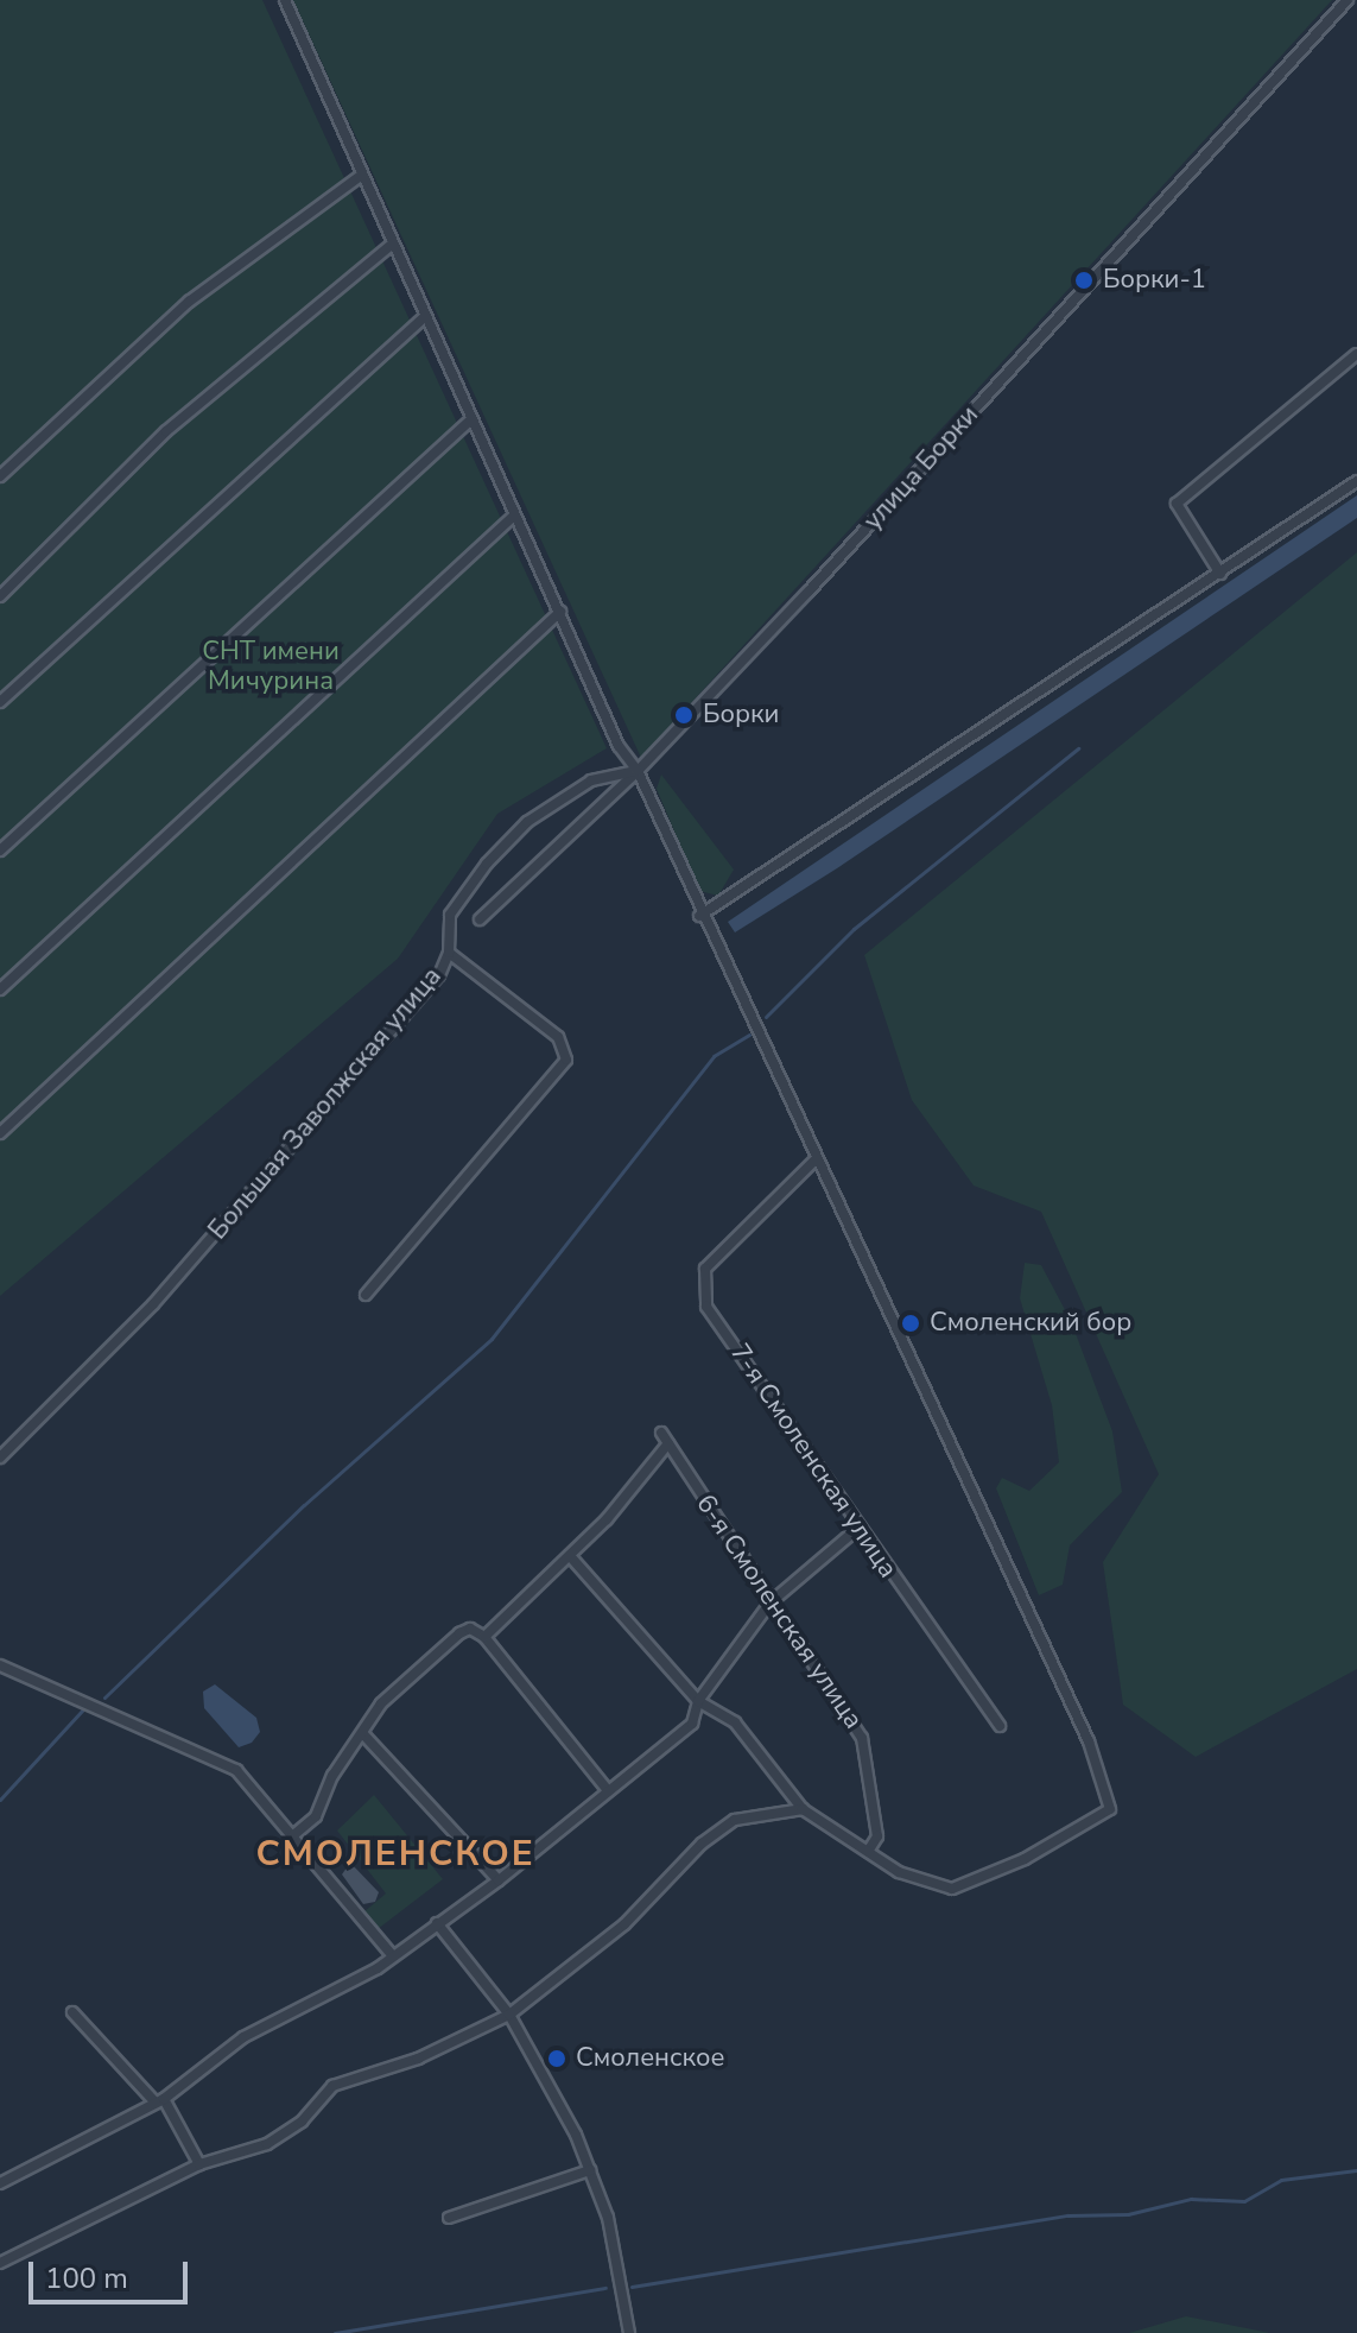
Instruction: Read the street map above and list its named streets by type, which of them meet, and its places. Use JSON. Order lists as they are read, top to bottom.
{
  "streets": {
    "street": [
      "улица Борки",
      "Большая Заволжская улица",
      "7-я Смоленская улица",
      "6-я Смоленская улица"
    ]
  },
  "crossings": [
    ["улица Борки", "Большая Заволжская улица"]
  ],
  "districts": ["СМОЛЕНСКОЕ"],
  "parks": ["СНТ имени Мичурина"],
  "places": [
    "Борки-1",
    "Борки",
    "Смоленский бор",
    "Смоленское"
  ],
  "scale_bar": "100 m"
}
